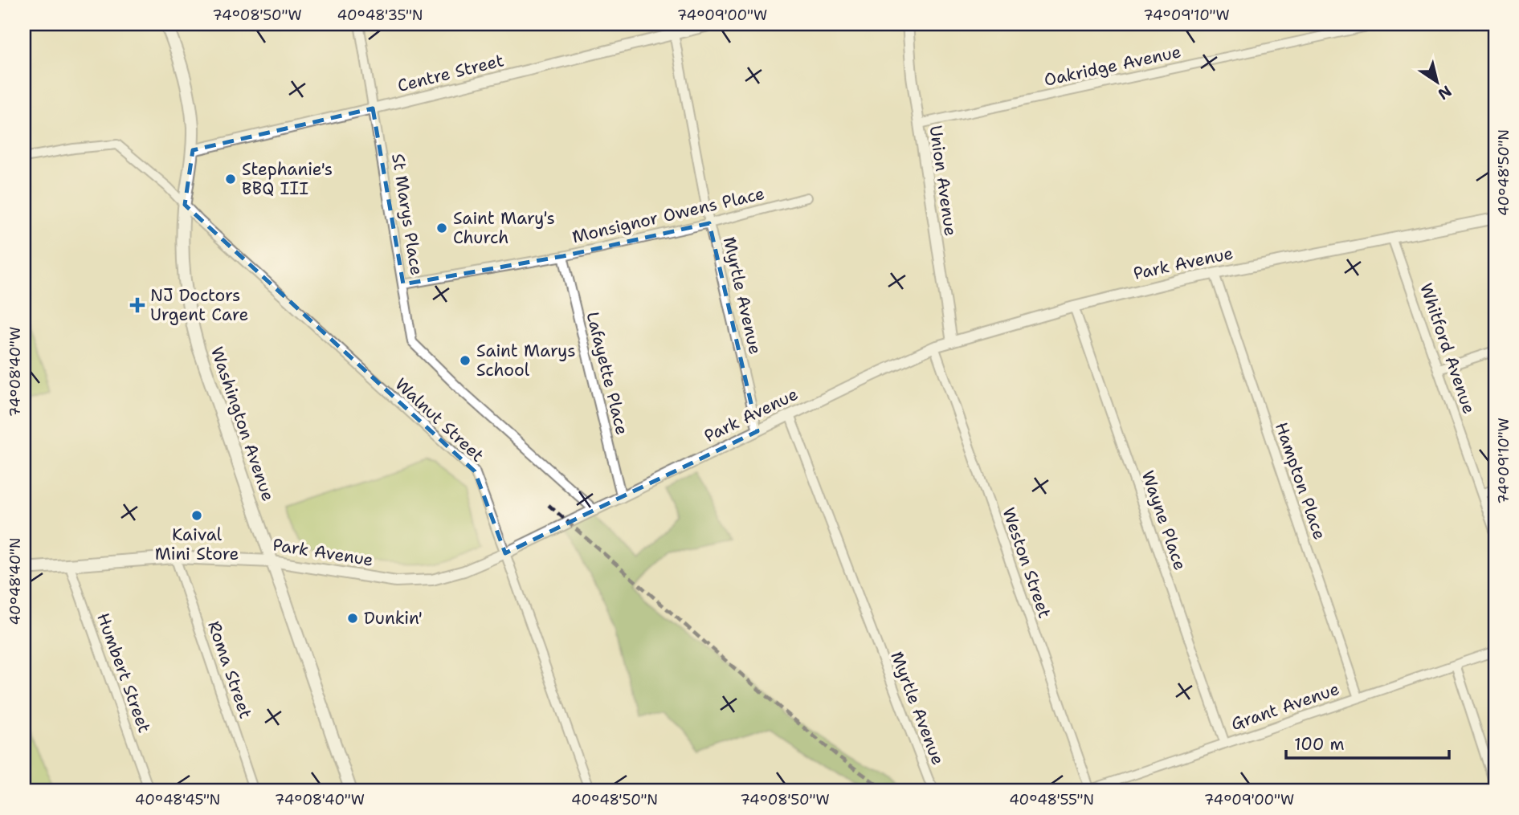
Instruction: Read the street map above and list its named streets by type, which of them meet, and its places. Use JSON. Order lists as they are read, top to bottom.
{
  "streets": {
    "main road": ["Park Avenue", "Washington Avenue"],
    "street": [
      "Oakridge Avenue",
      "Centre Street",
      "Union Avenue",
      "St Marys Place",
      "Monsignor Owens Place",
      "Myrtle Avenue",
      "Whitford Avenue",
      "Lafayette Place",
      "Walnut Street",
      "Hampton Place",
      "Wayne Place",
      "Weston Street",
      "Roma Street",
      "Humbert Street",
      "Grant Avenue"
    ]
  },
  "crossings": [
    ["Oakridge Avenue", "Union Avenue"],
    ["Centre Street", "St Marys Place"],
    ["Centre Street", "Myrtle Avenue"],
    ["Centre Street", "Washington Avenue"],
    ["Union Avenue", "Park Avenue"],
    ["St Marys Place", "Monsignor Owens Place"],
    ["St Marys Place", "Park Avenue"],
    ["Monsignor Owens Place", "Myrtle Avenue"],
    ["Monsignor Owens Place", "Lafayette Place"],
    ["Park Avenue", "Myrtle Avenue"],
    ["Park Avenue", "Whitford Avenue"],
    ["Park Avenue", "Lafayette Place"],
    ["Park Avenue", "Walnut Street"],
    ["Park Avenue", "Washington Avenue"],
    ["Park Avenue", "Hampton Place"],
    ["Park Avenue", "Wayne Place"],
    ["Park Avenue", "Weston Street"],
    ["Park Avenue", "Roma Street"],
    ["Park Avenue", "Humbert Street"],
    ["Walnut Street", "Washington Avenue"],
    ["Hampton Place", "Grant Avenue"],
    ["Wayne Place", "Grant Avenue"],
    ["Weston Street", "Grant Avenue"]
  ],
  "places": {
    "other": [
      "Stephanie's BBQ III",
      "Saint Mary's Church",
      "Saint Marys School",
      "Kaival Mini Store",
      "Dunkin'"
    ],
    "health": ["NJ Doctors Urgent Care"]
  },
  "scale_bar": "100 m",
  "north": "bottom right",
  "coordinates": [
    "74°08'50\"W",
    "40°48'35\"N",
    "74°09'00\"W",
    "74°09'10\"W",
    "40°48'50\"N",
    "74°08'40\"W",
    "40°48'40\"N",
    "40°48'45\"N",
    "40°48'55\"N"
  ]
}
